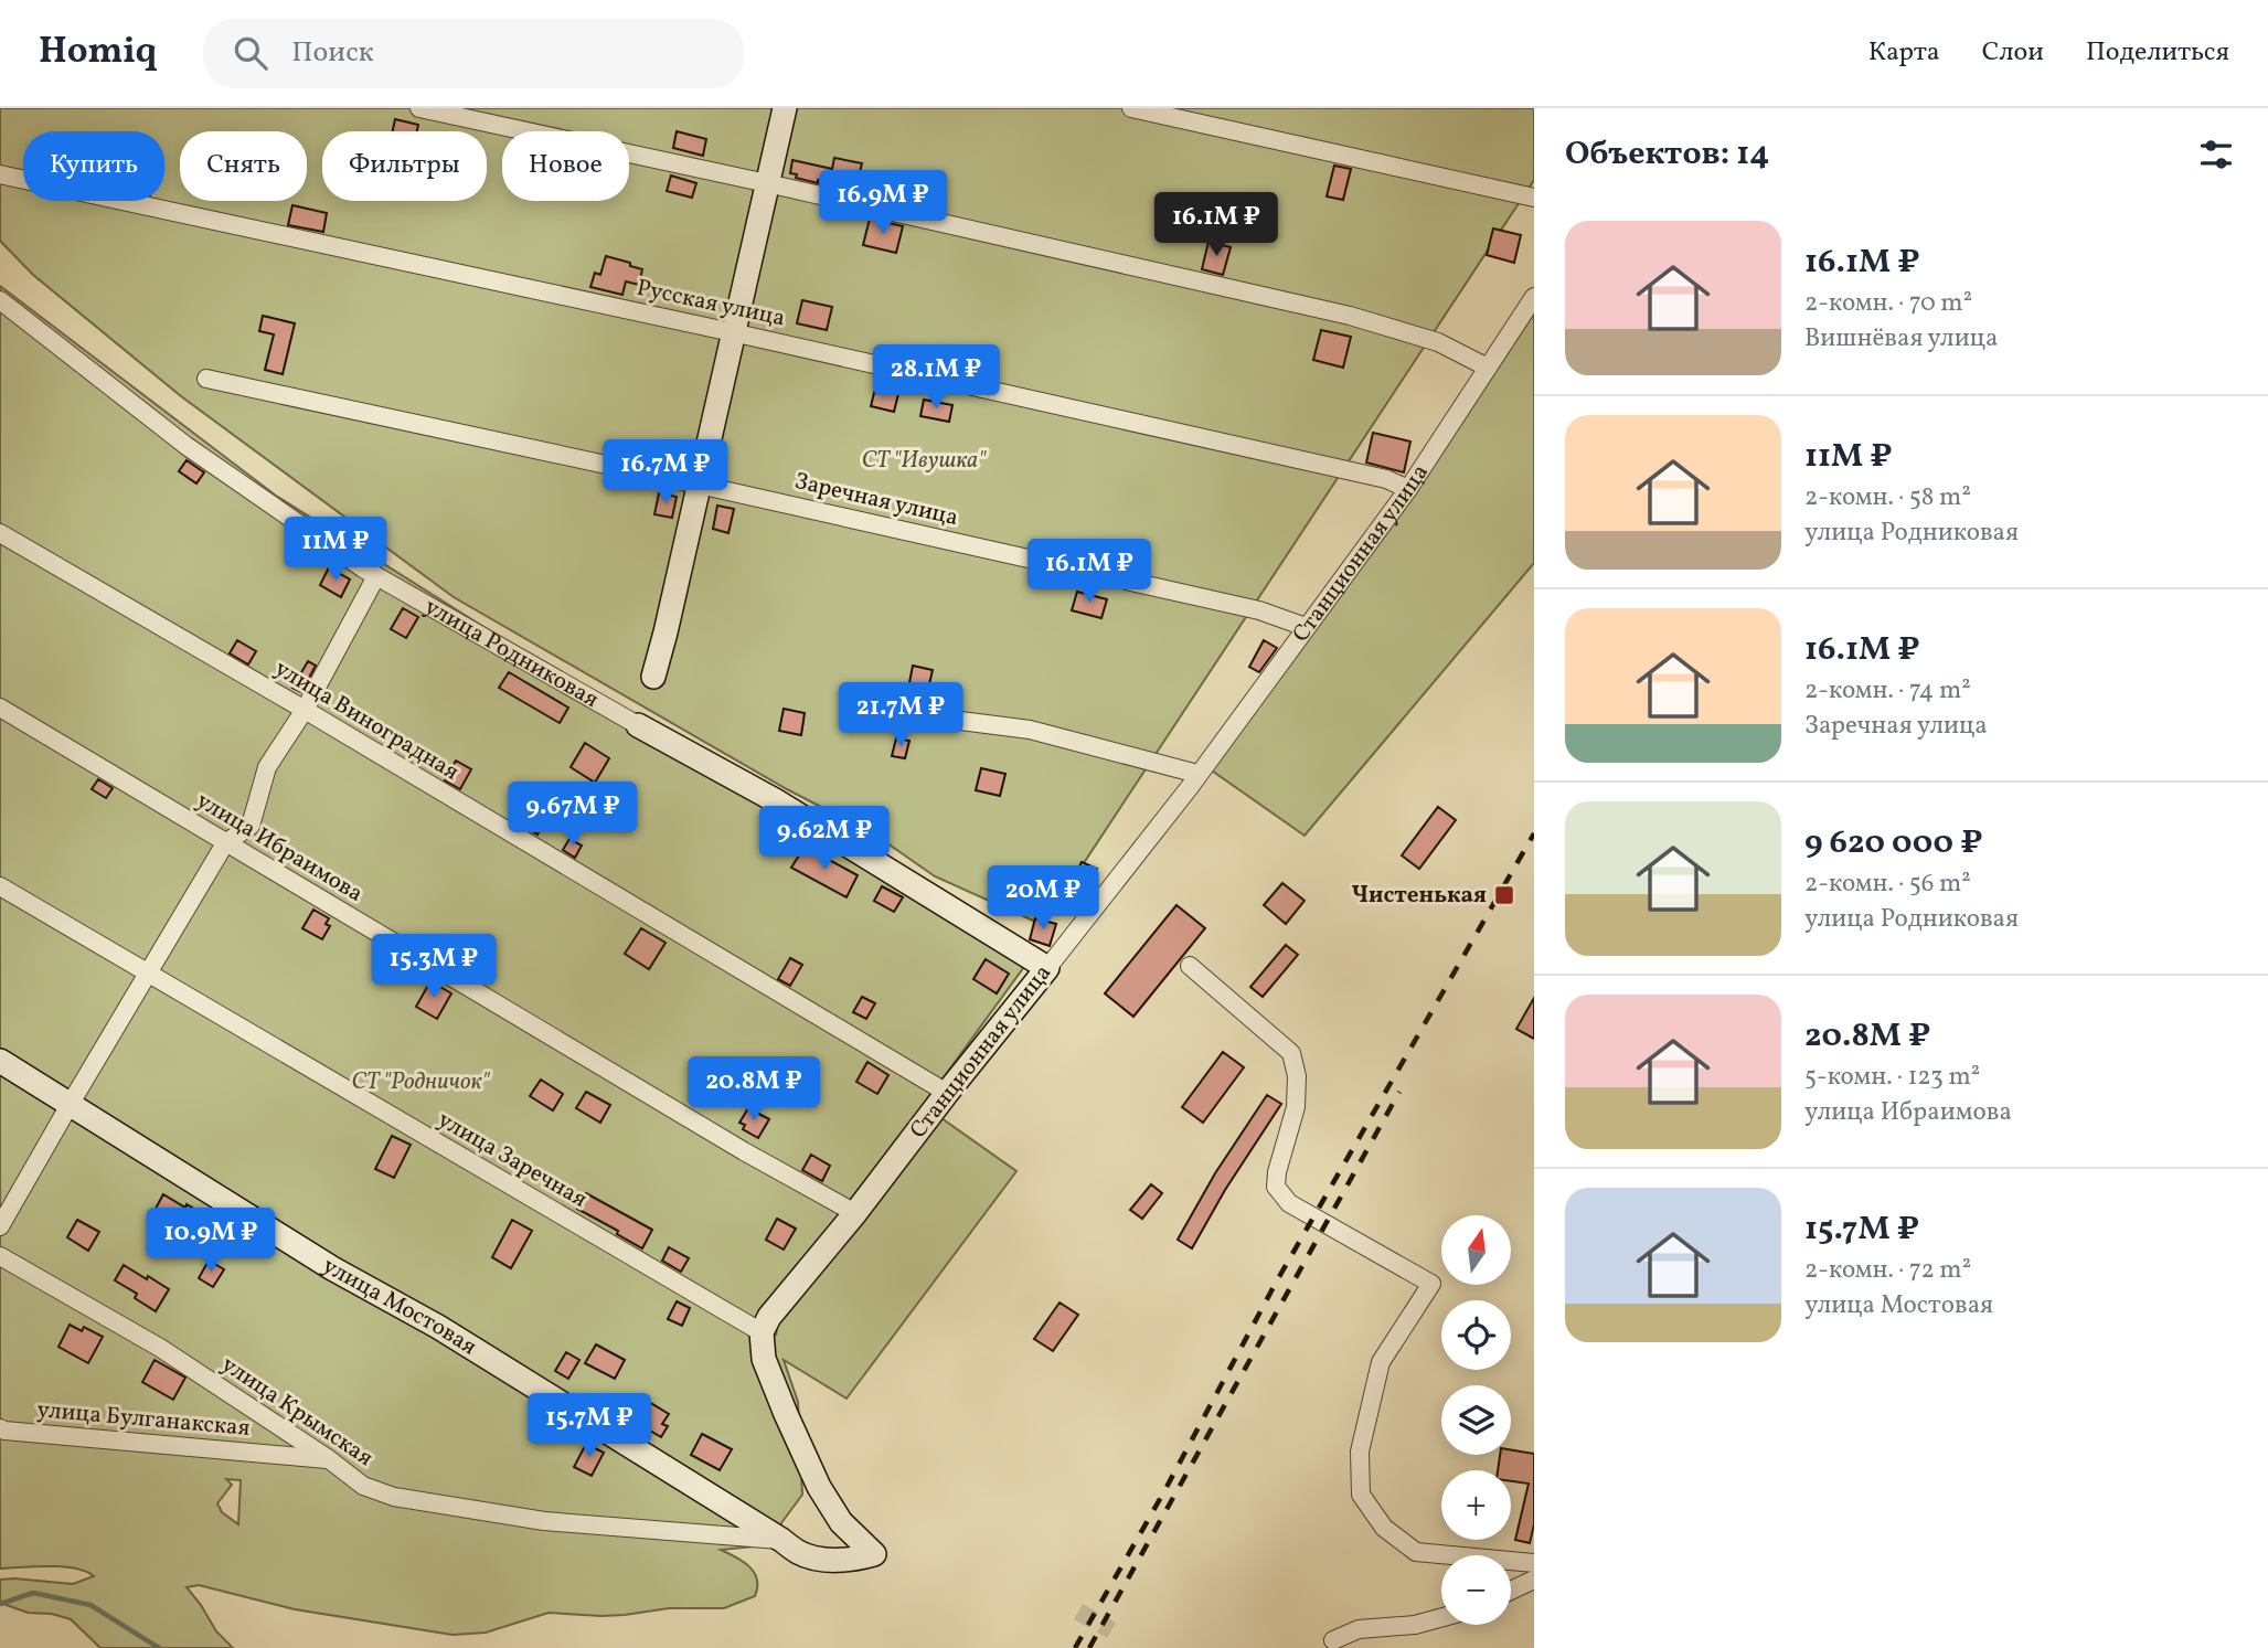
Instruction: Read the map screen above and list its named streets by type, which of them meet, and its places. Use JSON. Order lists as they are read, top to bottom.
{
  "streets": {
    "street": [
      "Русская улица",
      "Заречная улица",
      "Станционная улица",
      "улица Родниковая",
      "улица Виноградная",
      "улица Ибраимова",
      "улица Заречная",
      "улица Мостовая",
      "улица Крымская",
      "улица Булганакская"
    ]
  },
  "crossings": [
    ["Русская улица", "Станционная улица"],
    ["Заречная улица", "Станционная улица"],
    ["Станционная улица", "улица Родниковая"],
    ["Станционная улица", "улица Виноградная"],
    ["Станционная улица", "улица Ибраимова"],
    ["Станционная улица", "улица Заречная"],
    ["улица Мостовая", "улица Крымская"],
    ["улица Крымская", "улица Булганакская"]
  ],
  "parks": ["СТ \"Ивушка\"", "СТ \"Родничок\""],
  "places": {
    "transit": ["Чистенькая"]
  },
  "north": "top",
  "page": {
    "header": "Homiq",
    "search": "Поиск",
    "nav": ["Карта", "Слои", "Поделиться"],
    "heading": "Объектов: 14",
    "chip": [
      "Купить",
      "Снять",
      "Фильтры",
      "Новое"
    ],
    "price": [
      "16.9M ₽",
      "16.1M ₽",
      "28.1M ₽",
      "16.7M ₽",
      "11M ₽",
      "16.1M ₽",
      "21.7M ₽",
      "9.67M ₽",
      "9.62M ₽",
      "20M ₽",
      "15.3M ₽",
      "20.8M ₽",
      "10.9M ₽",
      "15.7M ₽"
    ],
    "list": [
      {
        "name": "16.1M ₽",
        "note": "2-комн. · 70 m² · Вишнёвая улица"
      },
      {
        "name": "11M ₽",
        "note": "2-комн. · 58 m² · улица Родниковая"
      },
      {
        "name": "16.1M ₽",
        "note": "2-комн. · 74 m² · Заречная улица"
      },
      {
        "name": "9 620 000 ₽",
        "note": "2-комн. · 56 m² · улица Родниковая"
      },
      {
        "name": "20.8M ₽",
        "note": "5-комн. · 123 m² · улица Ибраимова"
      },
      {
        "name": "15.7M ₽",
        "note": "2-комн. · 72 m² · улица Мостовая"
      }
    ],
    "map_buttons": ["+", "−"]
  }
}
